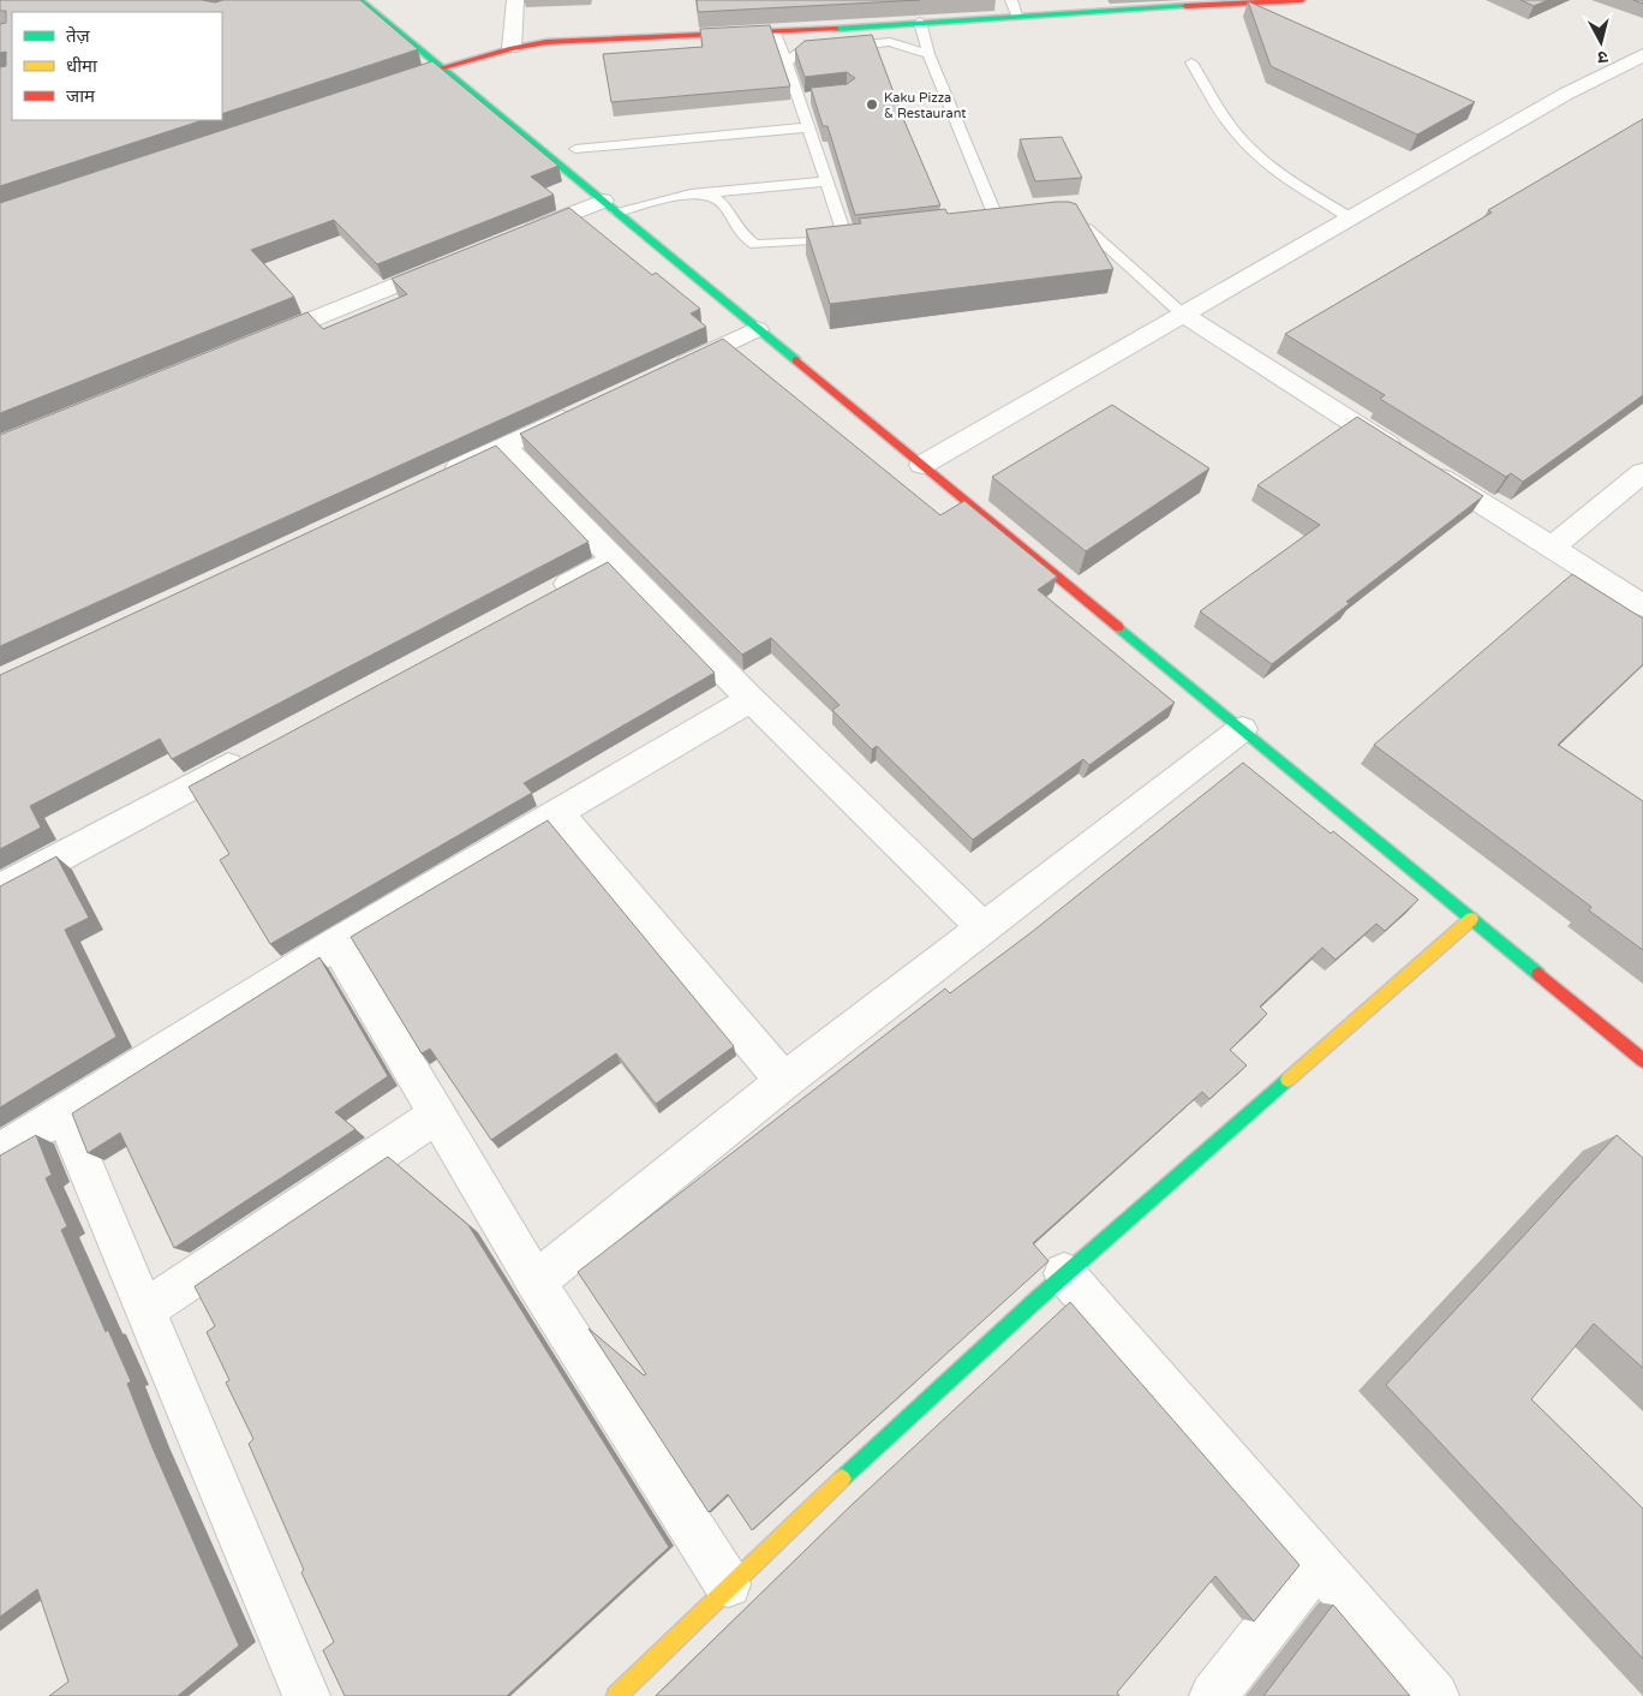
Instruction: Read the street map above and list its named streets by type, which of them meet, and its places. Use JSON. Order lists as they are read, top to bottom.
{
  "places": ["Kaku Pizza & Restaurant"],
  "legend": ["तेज़", "धीमा", "जाम"],
  "north": "bottom"
}
